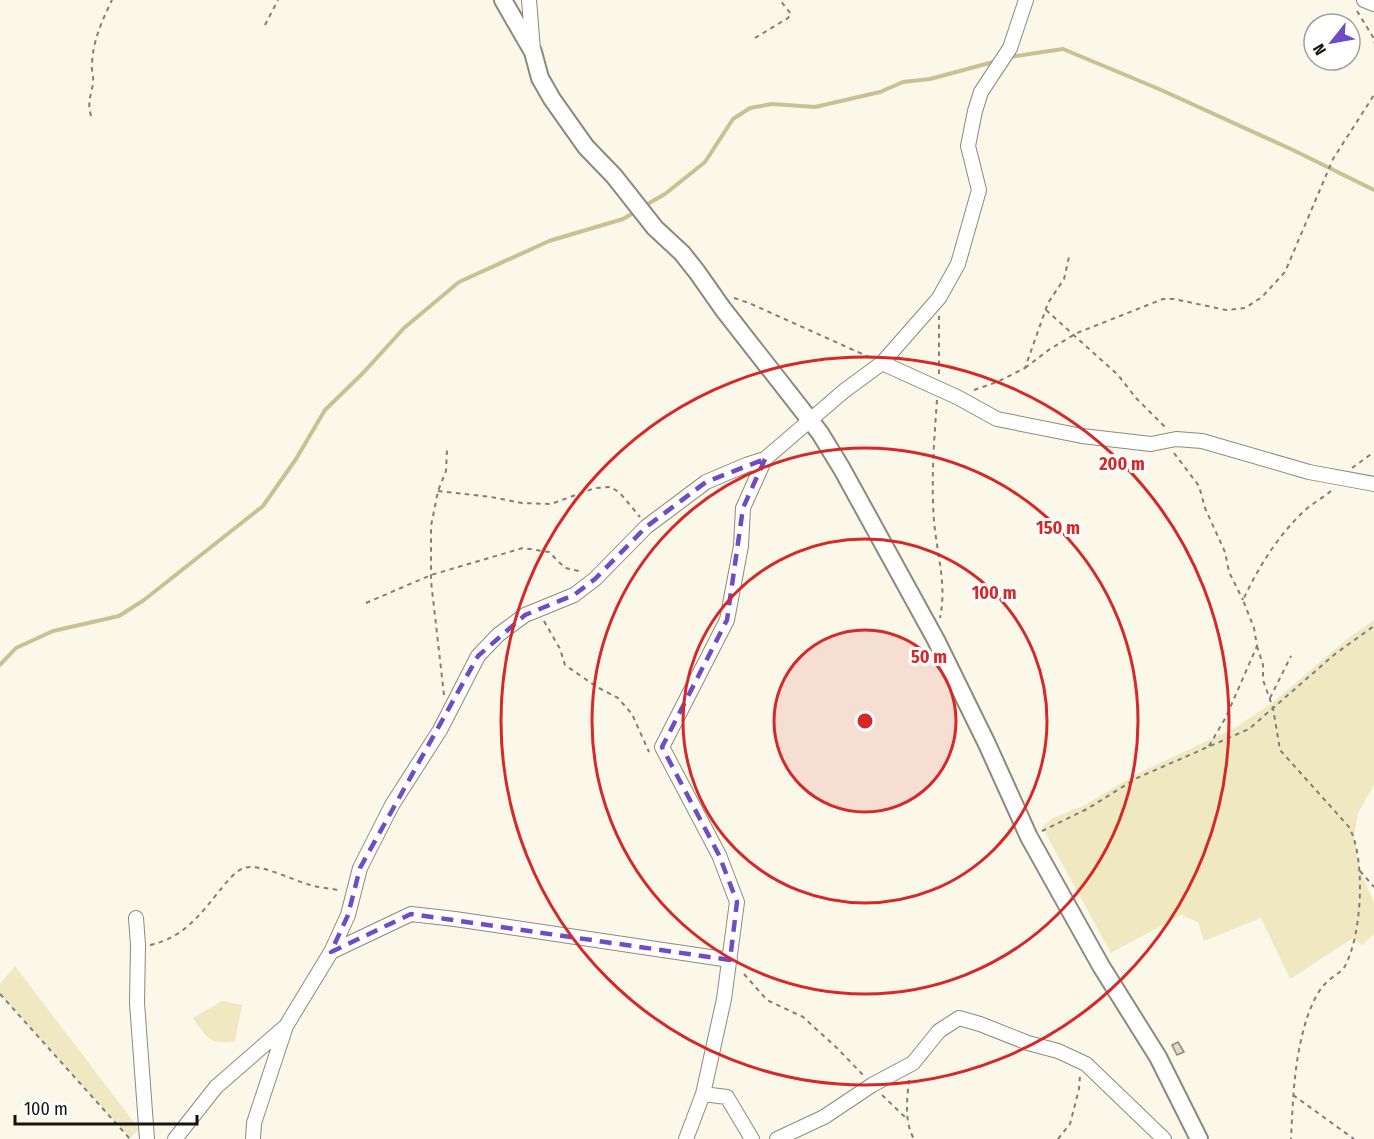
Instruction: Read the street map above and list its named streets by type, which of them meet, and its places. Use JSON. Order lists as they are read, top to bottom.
{
  "scale_bar": "100 m",
  "north": "bottom left",
  "rings": [
    "200 m",
    "150 m",
    "100 m",
    "50 m"
  ]
}
